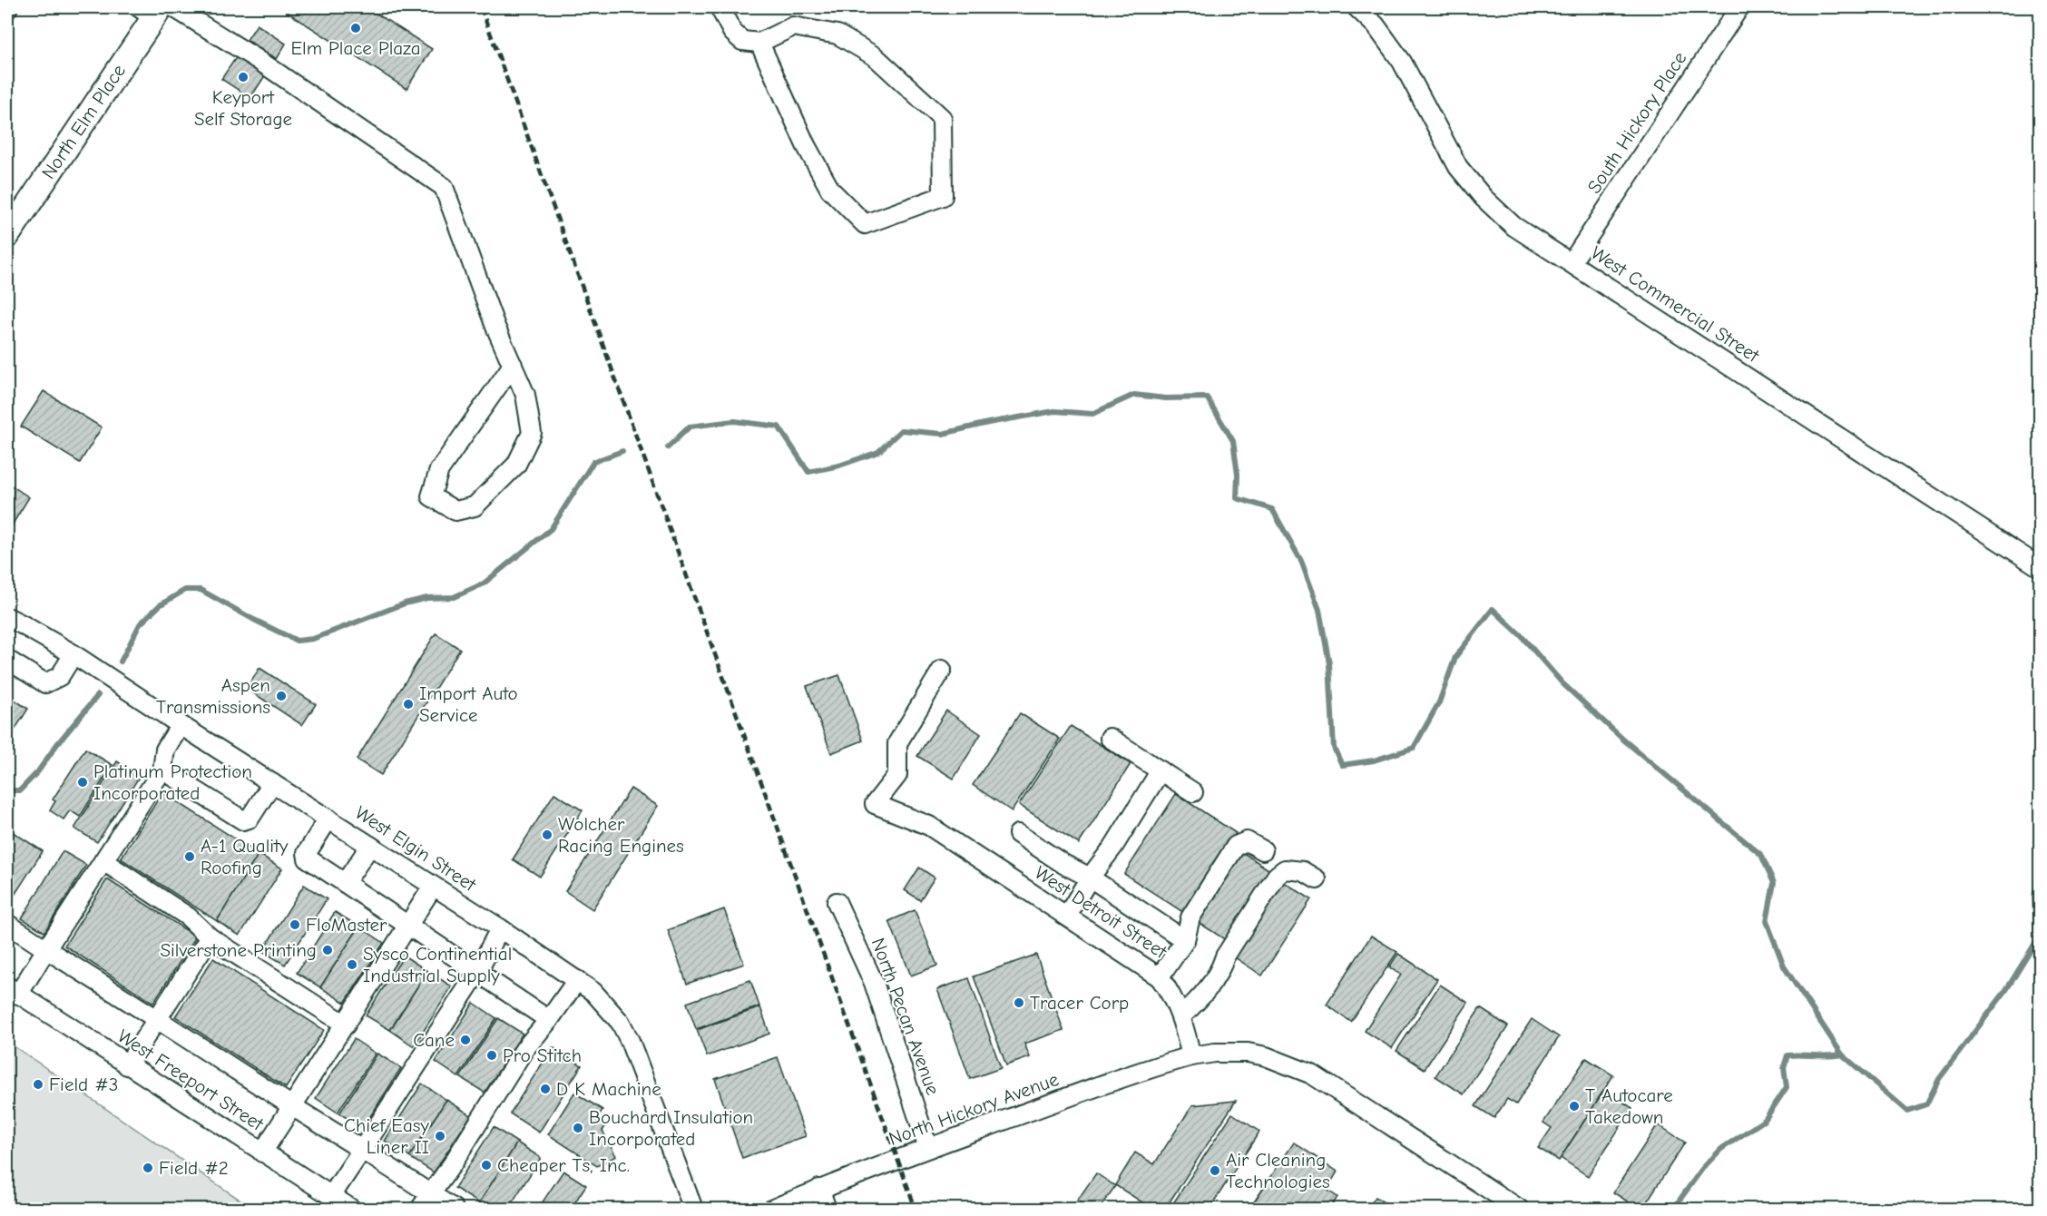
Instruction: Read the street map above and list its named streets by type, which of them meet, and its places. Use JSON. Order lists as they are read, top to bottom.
{
  "streets": {
    "main road": ["North Elm Place"],
    "street": [
      "South Hickory Place",
      "West Commercial Street",
      "West Elgin Street",
      "West Detroit Street",
      "North Pecan Avenue",
      "West Freeport Street",
      "North Hickory Avenue"
    ]
  },
  "crossings": [
    ["South Hickory Place", "West Commercial Street"],
    ["West Detroit Street", "North Hickory Avenue"],
    ["North Pecan Avenue", "North Hickory Avenue"]
  ],
  "places": [
    "Elm Place Plaza",
    "Keyport Self Storage",
    "Aspen Transmissions",
    "Import Auto Service",
    "Platinum Protection Incorporated",
    "Wolcher Racing Engines",
    "A-1 Quality Roofing",
    "FloMaster",
    "Silverstone Printing",
    "Sysco Continential Industrial Supply",
    "Tracer Corp",
    "Cane",
    "Pro Stitch",
    "Field #3",
    "D K Machine",
    "T Autocare Takedown",
    "Bouchard Insulation Incorporated",
    "Chief Easy Liner II",
    "Cheaper Ts, Inc.",
    "Field #2",
    "Air Cleaning Technologies"
  ]
}
